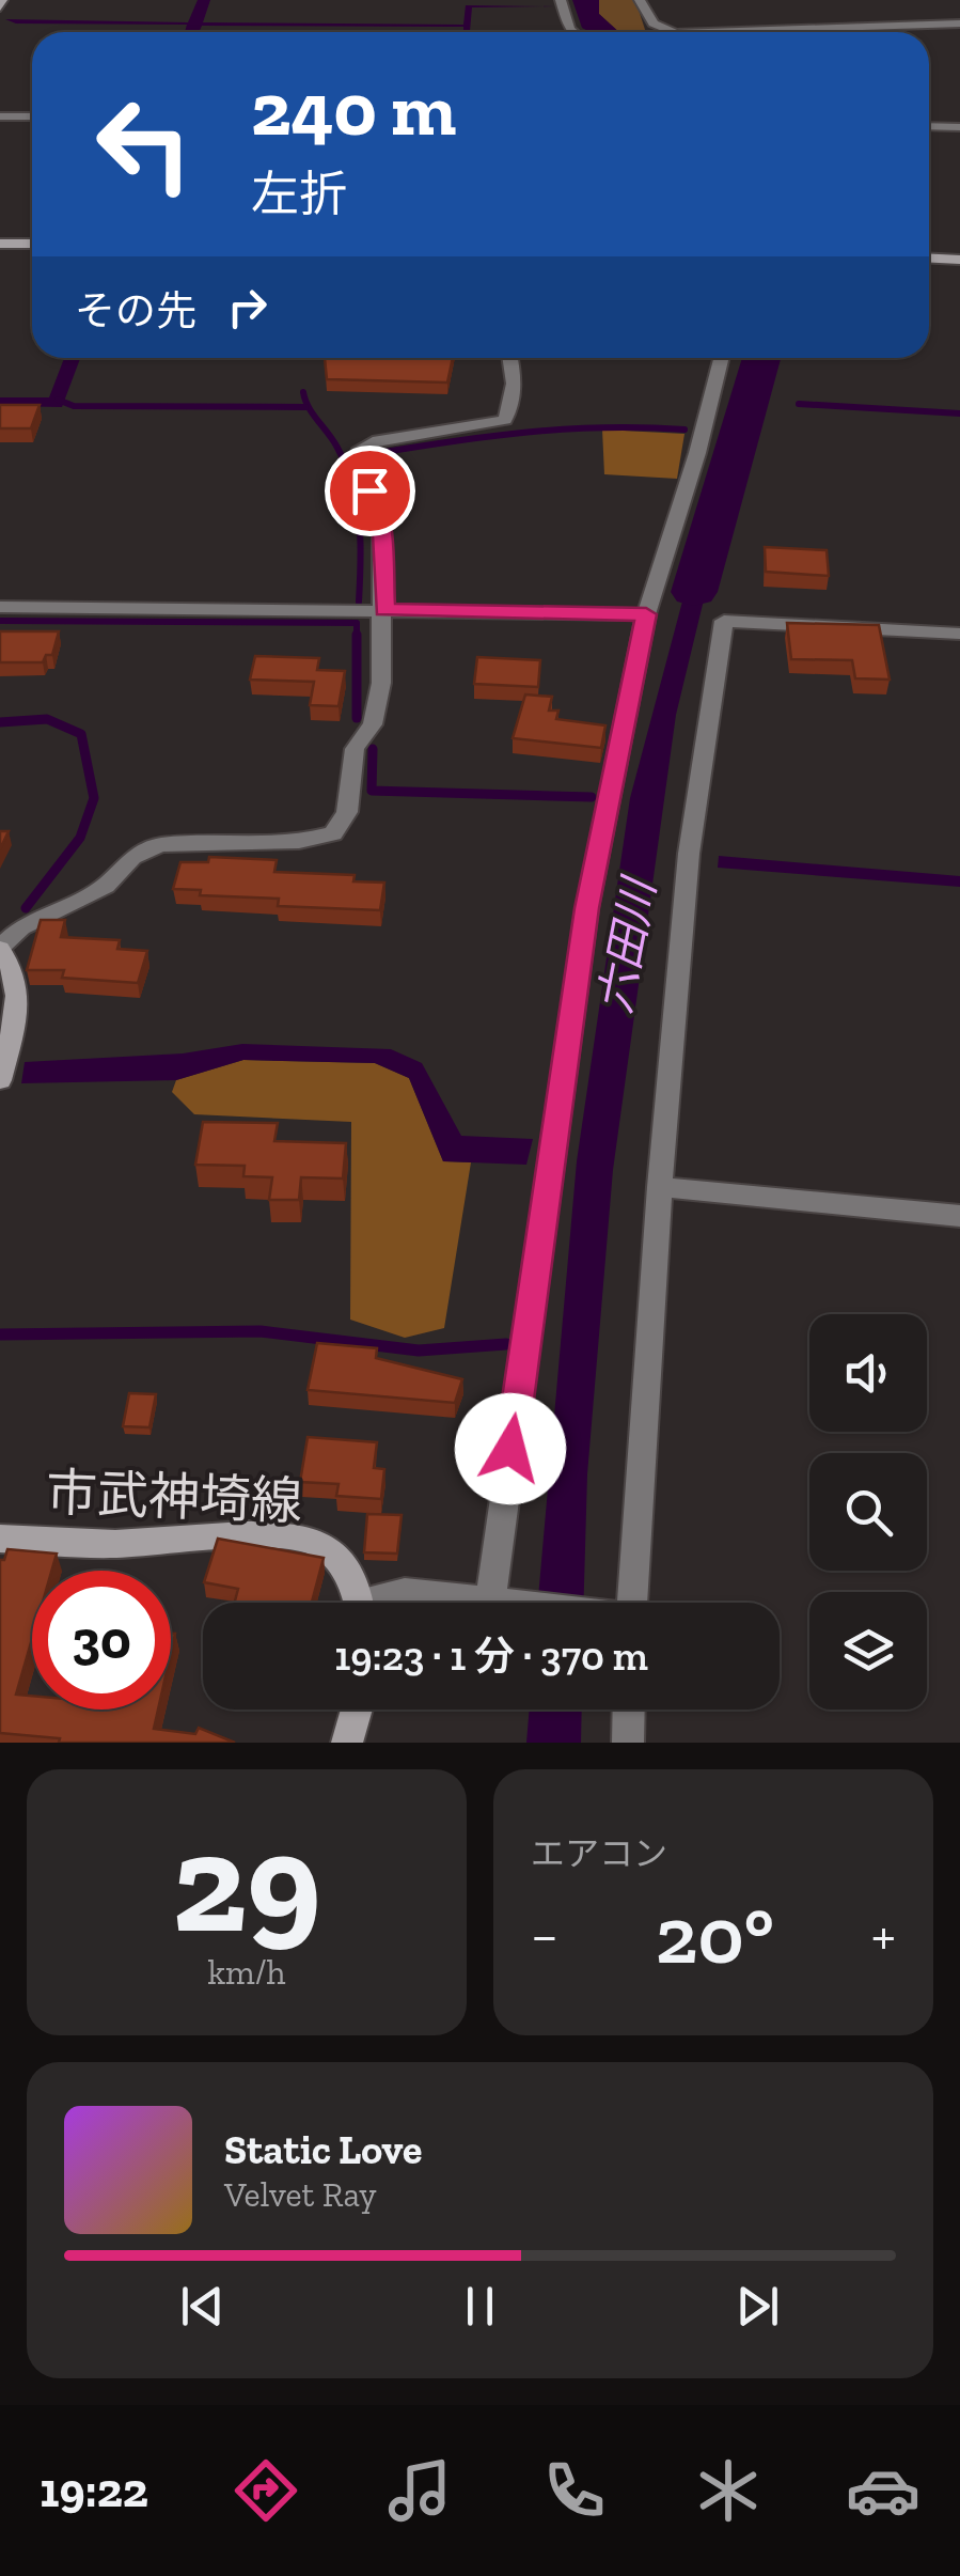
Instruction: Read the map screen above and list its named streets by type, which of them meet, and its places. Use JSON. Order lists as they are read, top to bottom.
{
  "streets": {
    "main road": ["市武神埼線"]
  },
  "water": ["六田川"],
  "page": {
    "turn": ["240 m", "左折"],
    "then": "その先",
    "limit": "30",
    "trip": "19:23 · 1 分 · 370 m",
    "tile": [
      ["29", "km/h"],
      "エアコン"
    ],
    "heat": ["−", "20°", "+"],
    "song": ["Static Love", "Velvet Ray"],
    "tabs": "19:22"
  }
}
